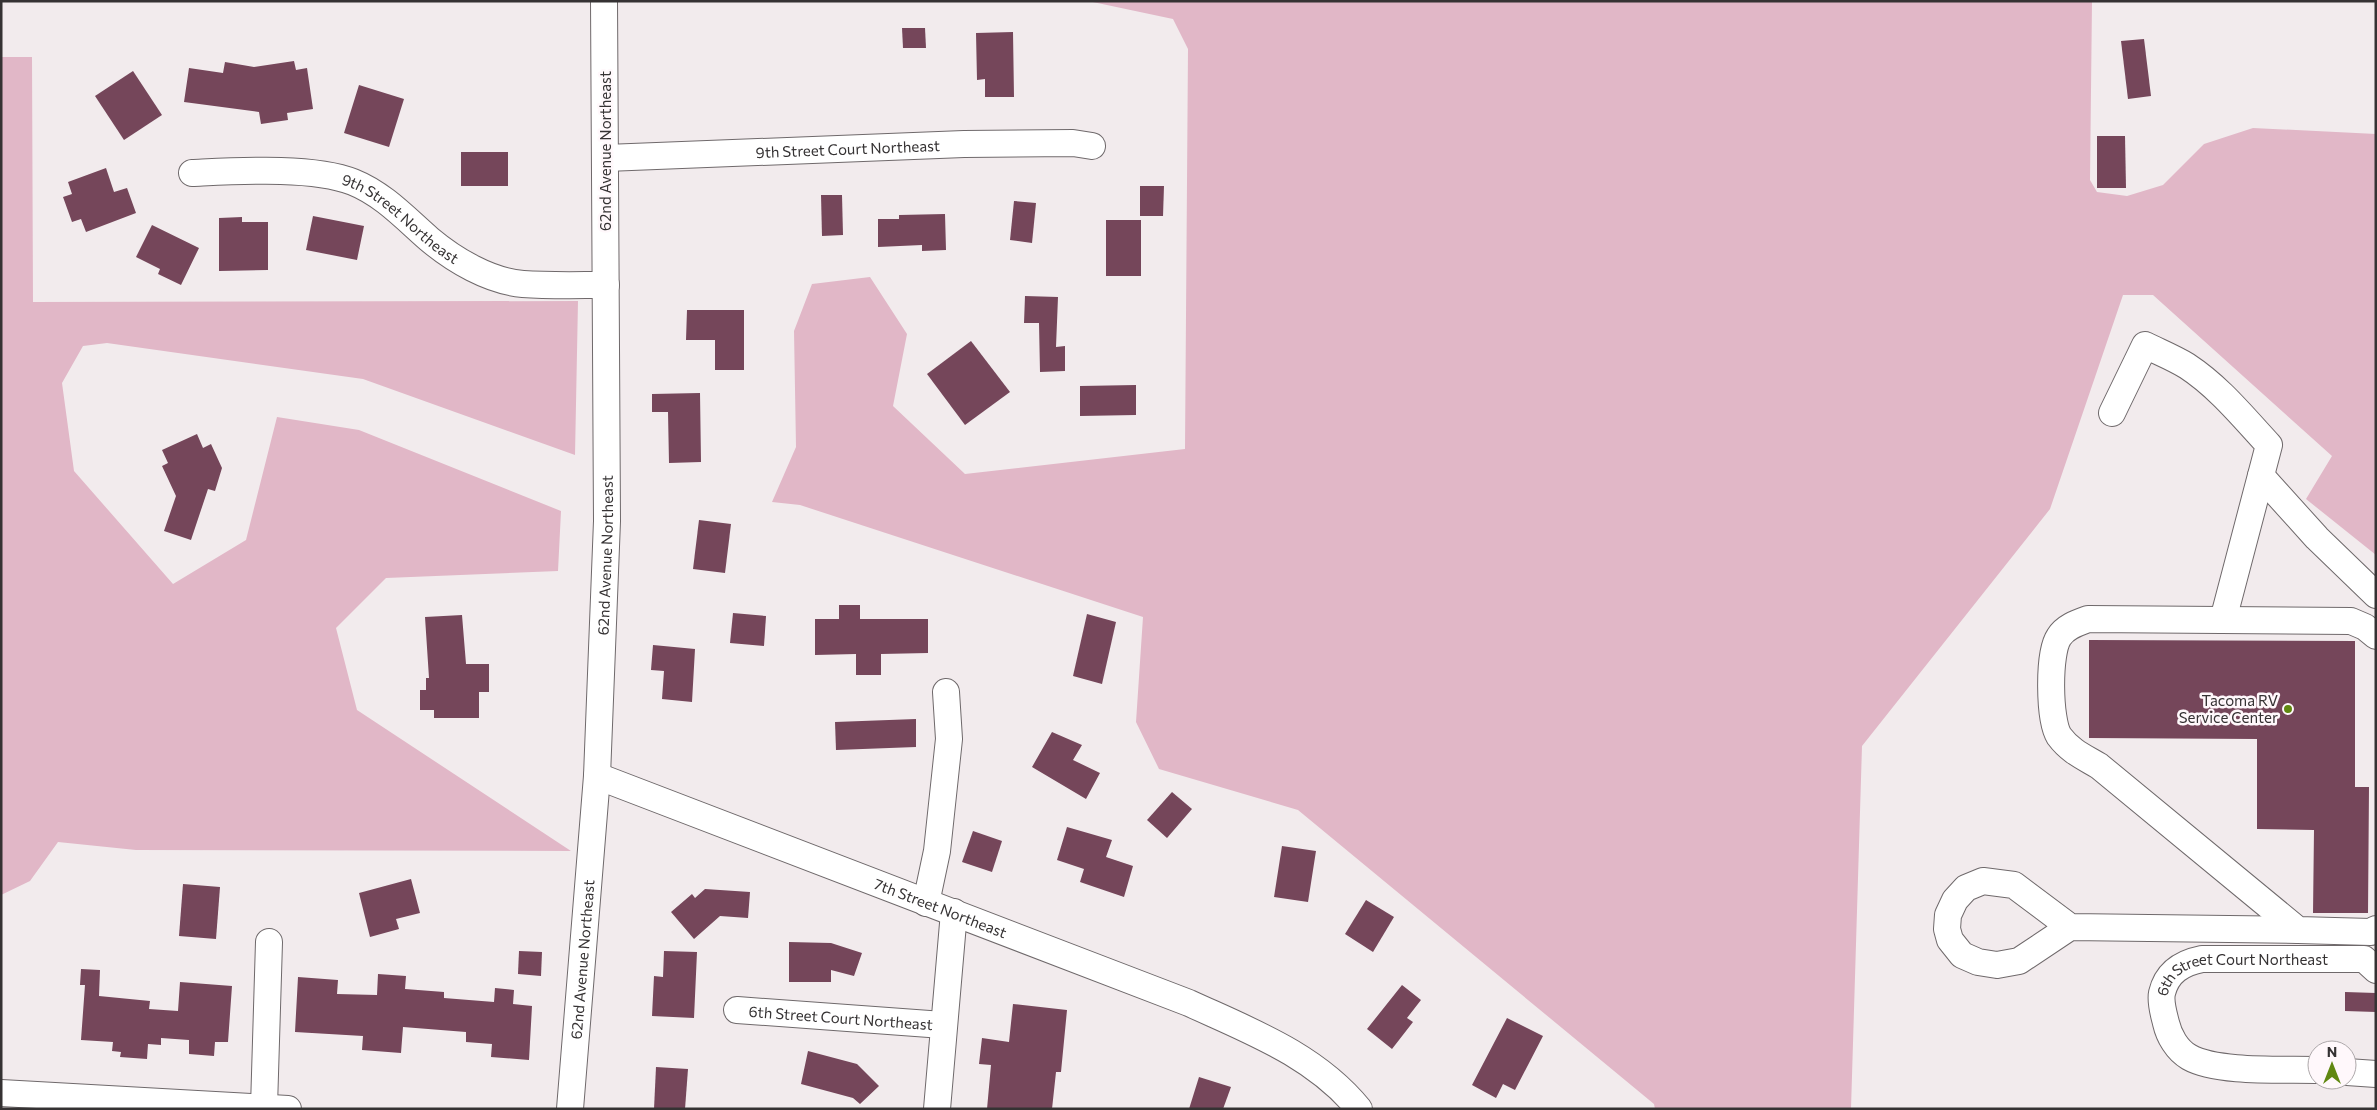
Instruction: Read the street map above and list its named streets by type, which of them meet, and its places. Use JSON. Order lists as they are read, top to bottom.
{
  "streets": {
    "street": [
      "9th Street Court Northeast",
      "62nd Avenue Northeast",
      "9th Street Northeast",
      "7th Street Northeast",
      "6th Street Court Northeast"
    ]
  },
  "crossings": [
    ["9th Street Court Northeast", "62nd Avenue Northeast"],
    ["62nd Avenue Northeast", "9th Street Northeast"],
    ["62nd Avenue Northeast", "7th Street Northeast"]
  ],
  "places": ["Tacoma RV Service Center"],
  "north": "top"
}
